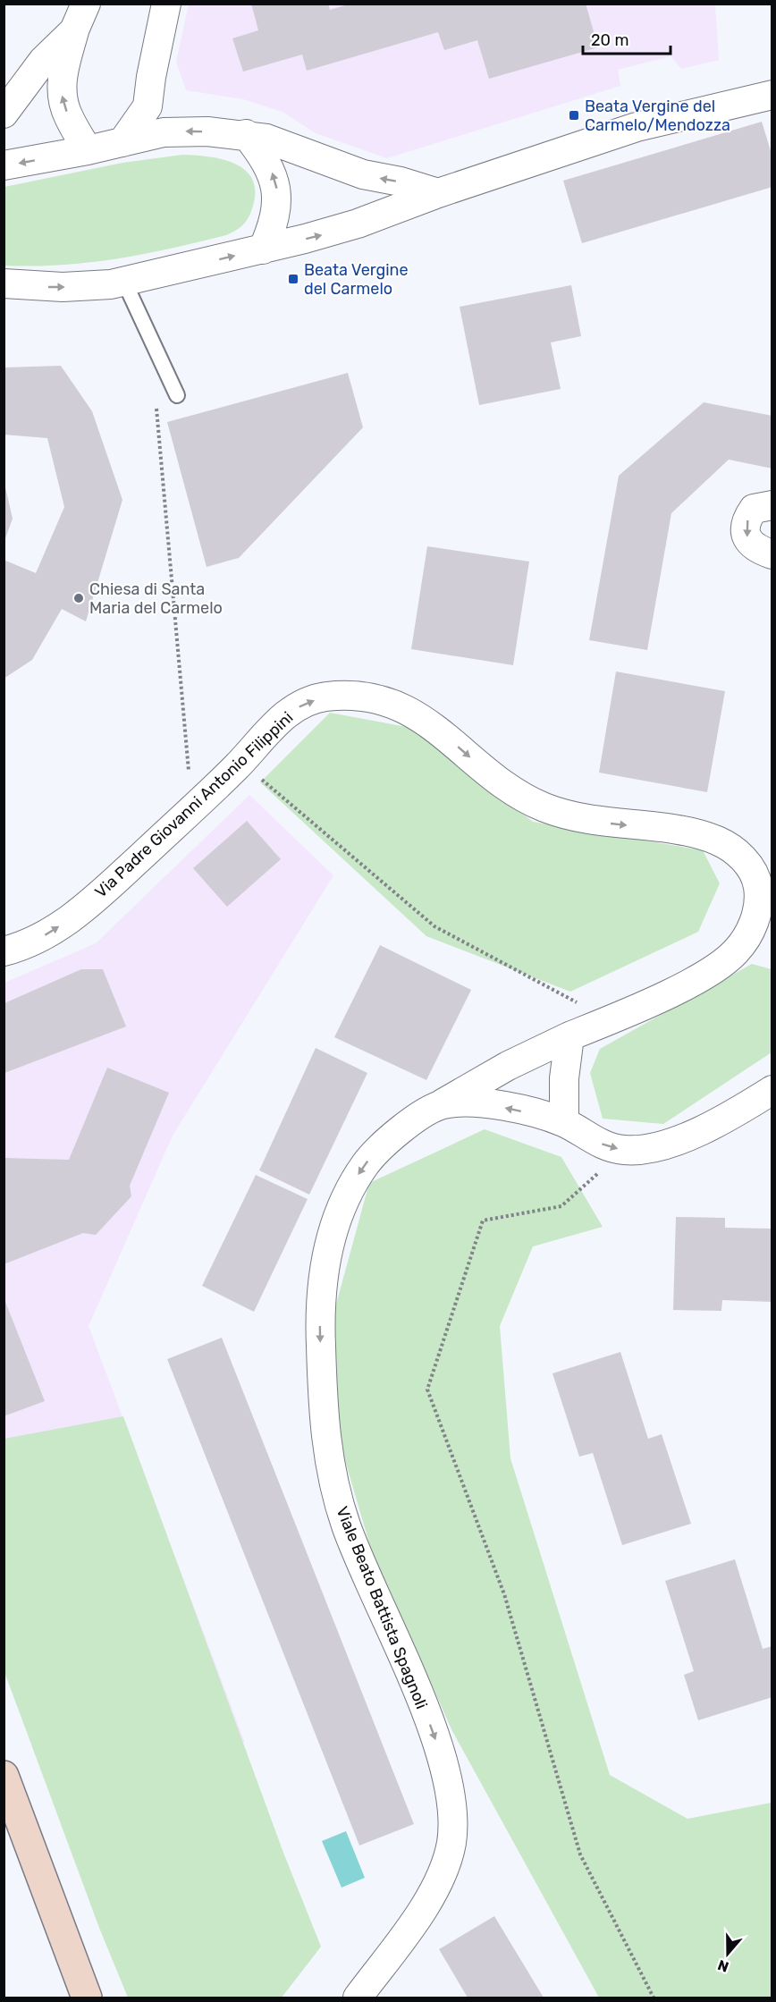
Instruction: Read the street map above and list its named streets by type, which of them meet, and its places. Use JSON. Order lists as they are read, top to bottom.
{
  "streets": {
    "street": ["Via Padre Giovanni Antonio Filippini", "Viale Beato Battista Spagnoli"]
  },
  "crossings": [
    ["Via Padre Giovanni Antonio Filippini", "Viale Beato Battista Spagnoli"]
  ],
  "one_way": ["Viale Beato Battista Spagnoli"],
  "places": {
    "transit": ["Beata Vergine del Carmelo/Mendozza", "Beata Vergine del Carmelo"],
    "other": ["Chiesa di Santa Maria del Carmelo"]
  },
  "scale_bar": "20 m",
  "north": "bottom"
}
